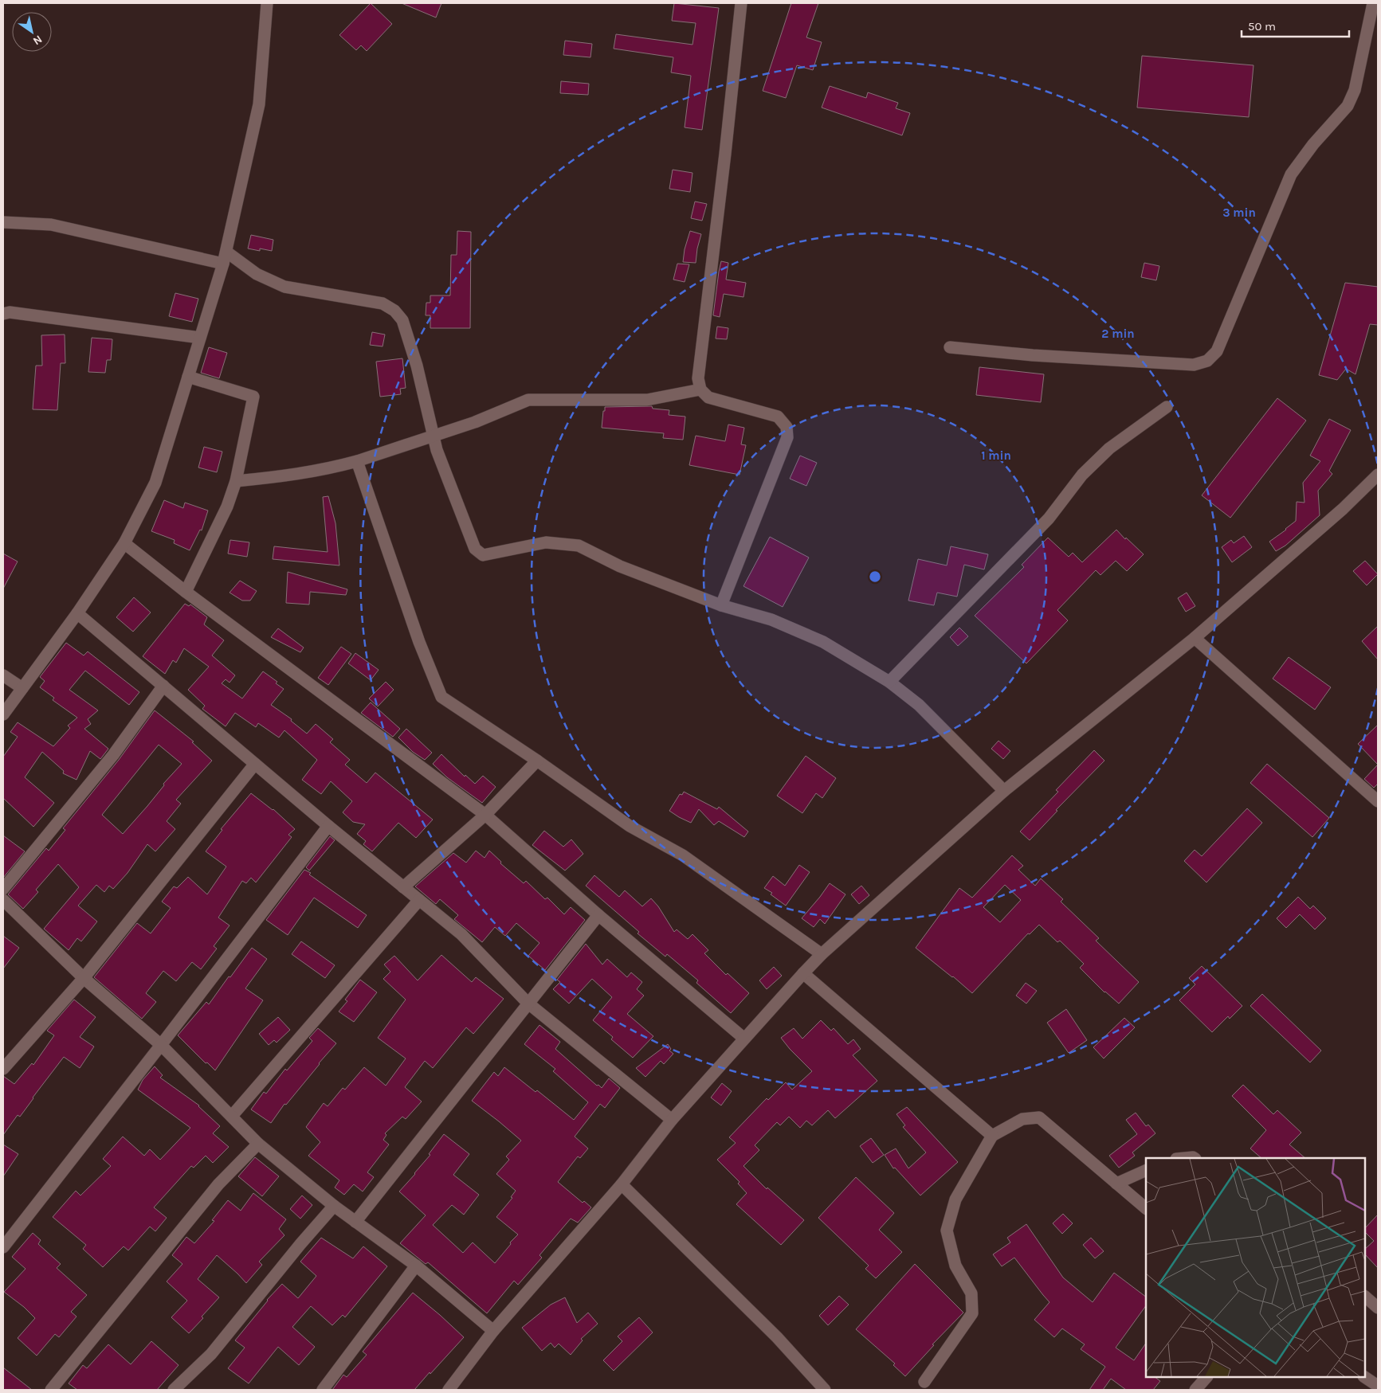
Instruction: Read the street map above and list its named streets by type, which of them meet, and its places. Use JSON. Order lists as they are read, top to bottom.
{
  "scale_bar": "50 m",
  "north": "bottom right",
  "rings": ["3 min", "2 min", "1 min"]
}
